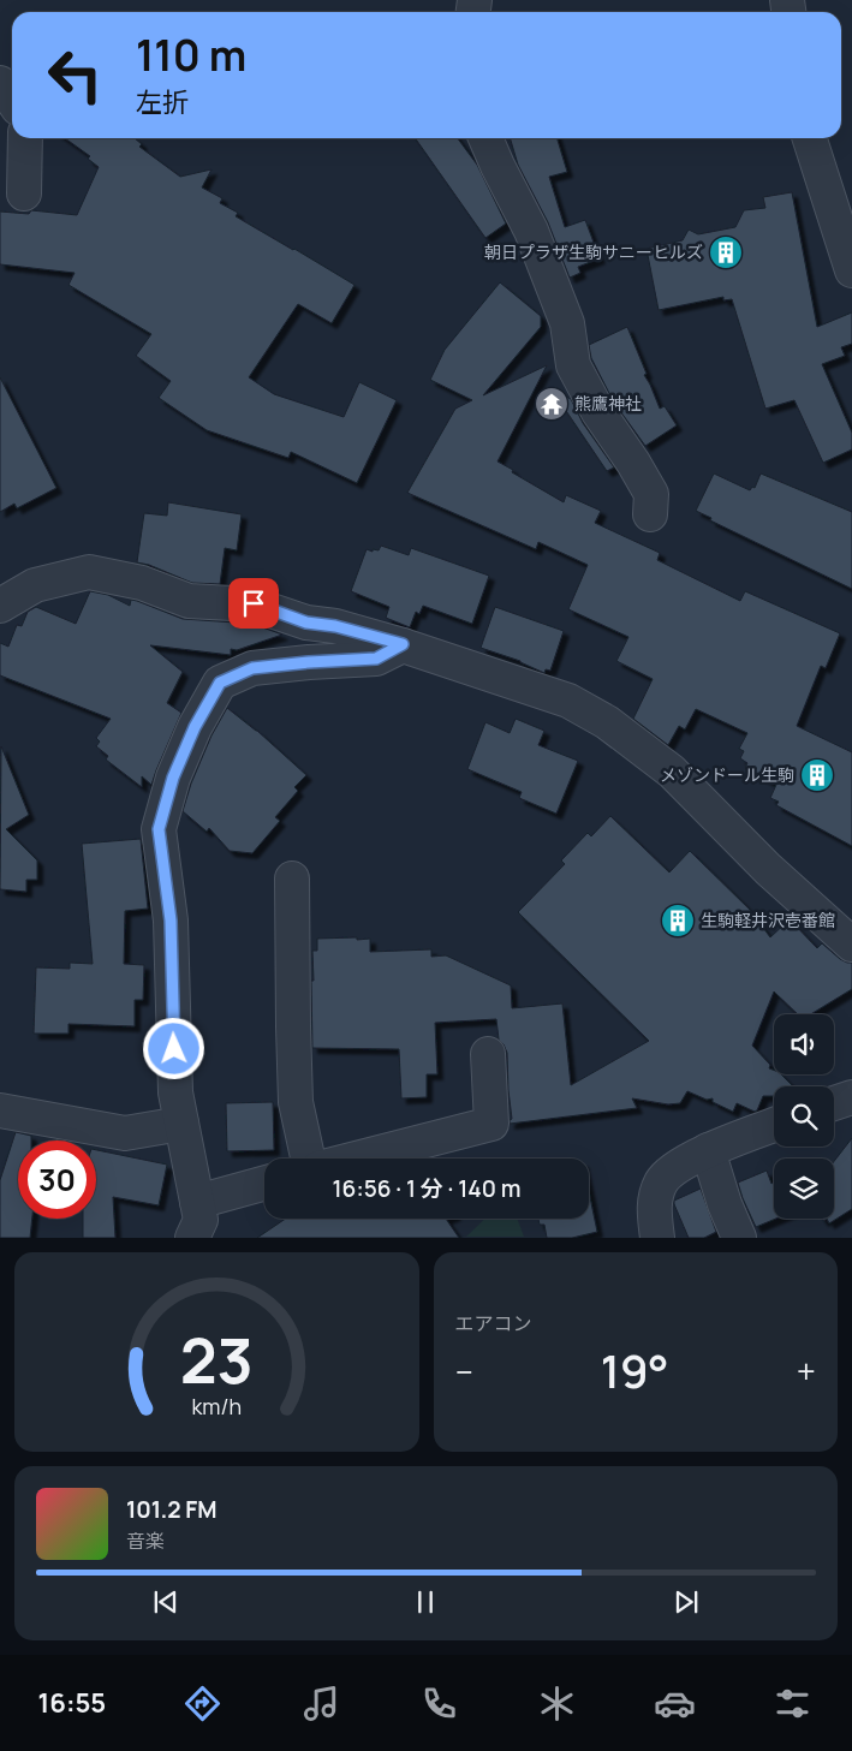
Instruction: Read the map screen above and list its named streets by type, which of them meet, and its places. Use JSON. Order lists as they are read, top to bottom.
{
  "places": {
    "building": ["朝日プラザ生駒サニーヒルズ", "メゾンドール生駒", "生駒軽井沢壱番館"],
    "temple": ["熊鷹神社"]
  },
  "page": {
    "turn": ["110 m", "左折"],
    "limit": "30",
    "trip": "16:56 · 1 分 · 140 m",
    "tile": "エアコン",
    "heat": ["−", "19°", "+"],
    "song": ["101.2 FM", "音楽"],
    "tabs": "16:55",
    "gauge": ["23", "km/h"]
  }
}
